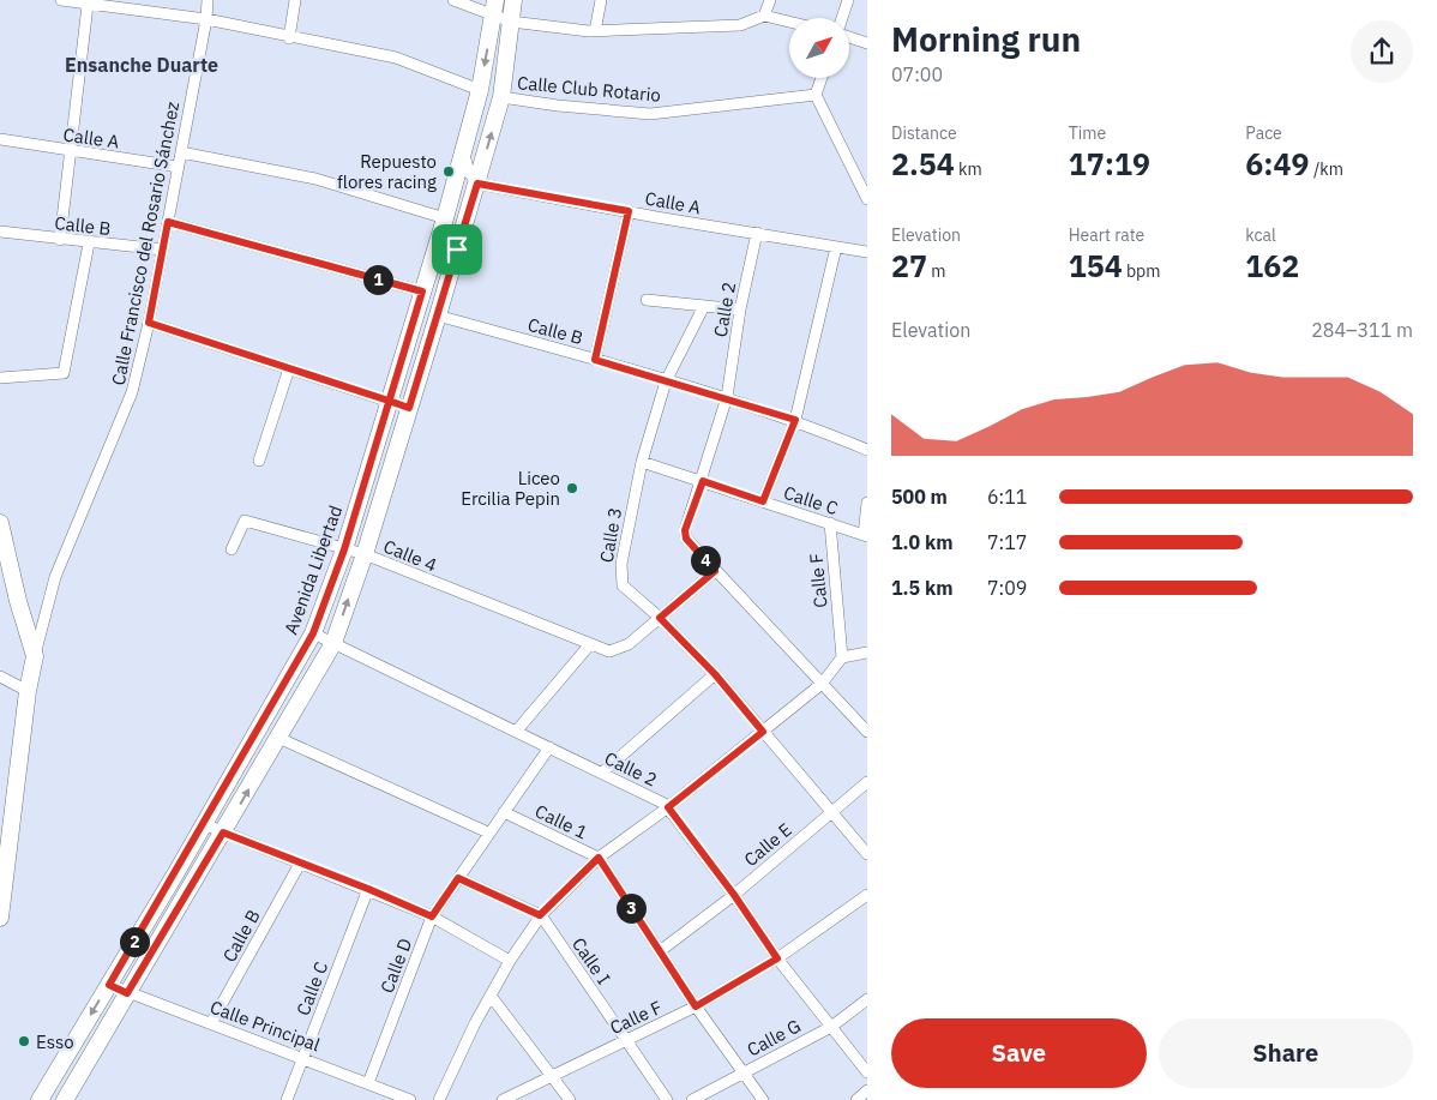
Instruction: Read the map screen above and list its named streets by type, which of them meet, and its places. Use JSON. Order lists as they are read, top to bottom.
{
  "streets": {
    "main road": ["Avenida Libertad"],
    "street": [
      "Calle Club Rotario",
      "Calle A",
      "Calle B",
      "Calle Francisco del Rosario Sánchez",
      "Calle 2",
      "Calle C",
      "Calle 3",
      "Calle 4",
      "Calle F",
      "Calle 1",
      "Calle E",
      "Calle I",
      "Calle D",
      "Calle Principal",
      "Calle G"
    ]
  },
  "crossings": [
    ["Calle A", "Calle Francisco del Rosario Sánchez"],
    ["Calle A", "Calle 2"],
    ["Calle B", "Calle Francisco del Rosario Sánchez"],
    ["Calle B", "Calle 2"],
    ["Calle B", "Calle 3"],
    ["Calle B", "Calle Principal"],
    ["Calle 2", "Calle C"],
    ["Calle 2", "Avenida Libertad"],
    ["Calle 2", "Calle F"],
    ["Calle 2", "Calle E"],
    ["Calle 2", "Calle D"],
    ["Calle 2", "Calle G"],
    ["Calle C", "Calle 3"],
    ["Calle C", "Calle F"],
    ["Calle C", "Calle Principal"],
    ["Calle 3", "Calle E"],
    ["Calle 4", "Avenida Libertad"],
    ["Avenida Libertad", "Calle Principal"],
    ["Calle F", "Calle 1"],
    ["Calle F", "Calle I"],
    ["Calle 1", "Calle E"],
    ["Calle 1", "Calle D"],
    ["Calle 1", "Calle G"],
    ["Calle D", "Calle Principal"]
  ],
  "districts": ["Ensanche Duarte"],
  "places": ["Repuesto flores racing", "Liceo Ercilia Pepin", "Esso"],
  "north": "top right",
  "page": {
    "heading": ["Morning run", "07:00"],
    "stats": [
      ["Distance", "2.54 km"],
      ["Time", "17:19"],
      ["Pace", "6:49 /km"],
      ["Elevation", "27 m"],
      ["Heart rate", "154 bpm"],
      ["kcal", "162"]
    ],
    "pins": [
      "1",
      "4",
      "3",
      "2"
    ],
    "chart": ["Elevation", "284–311 m"],
    "list": [
      {
        "name": "500 m",
        "note": "6:11"
      },
      {
        "name": "1.0 km",
        "note": "7:17"
      },
      {
        "name": "1.5 km",
        "note": "7:09"
      }
    ],
    "buttons": ["Save", "Share"]
  }
}
